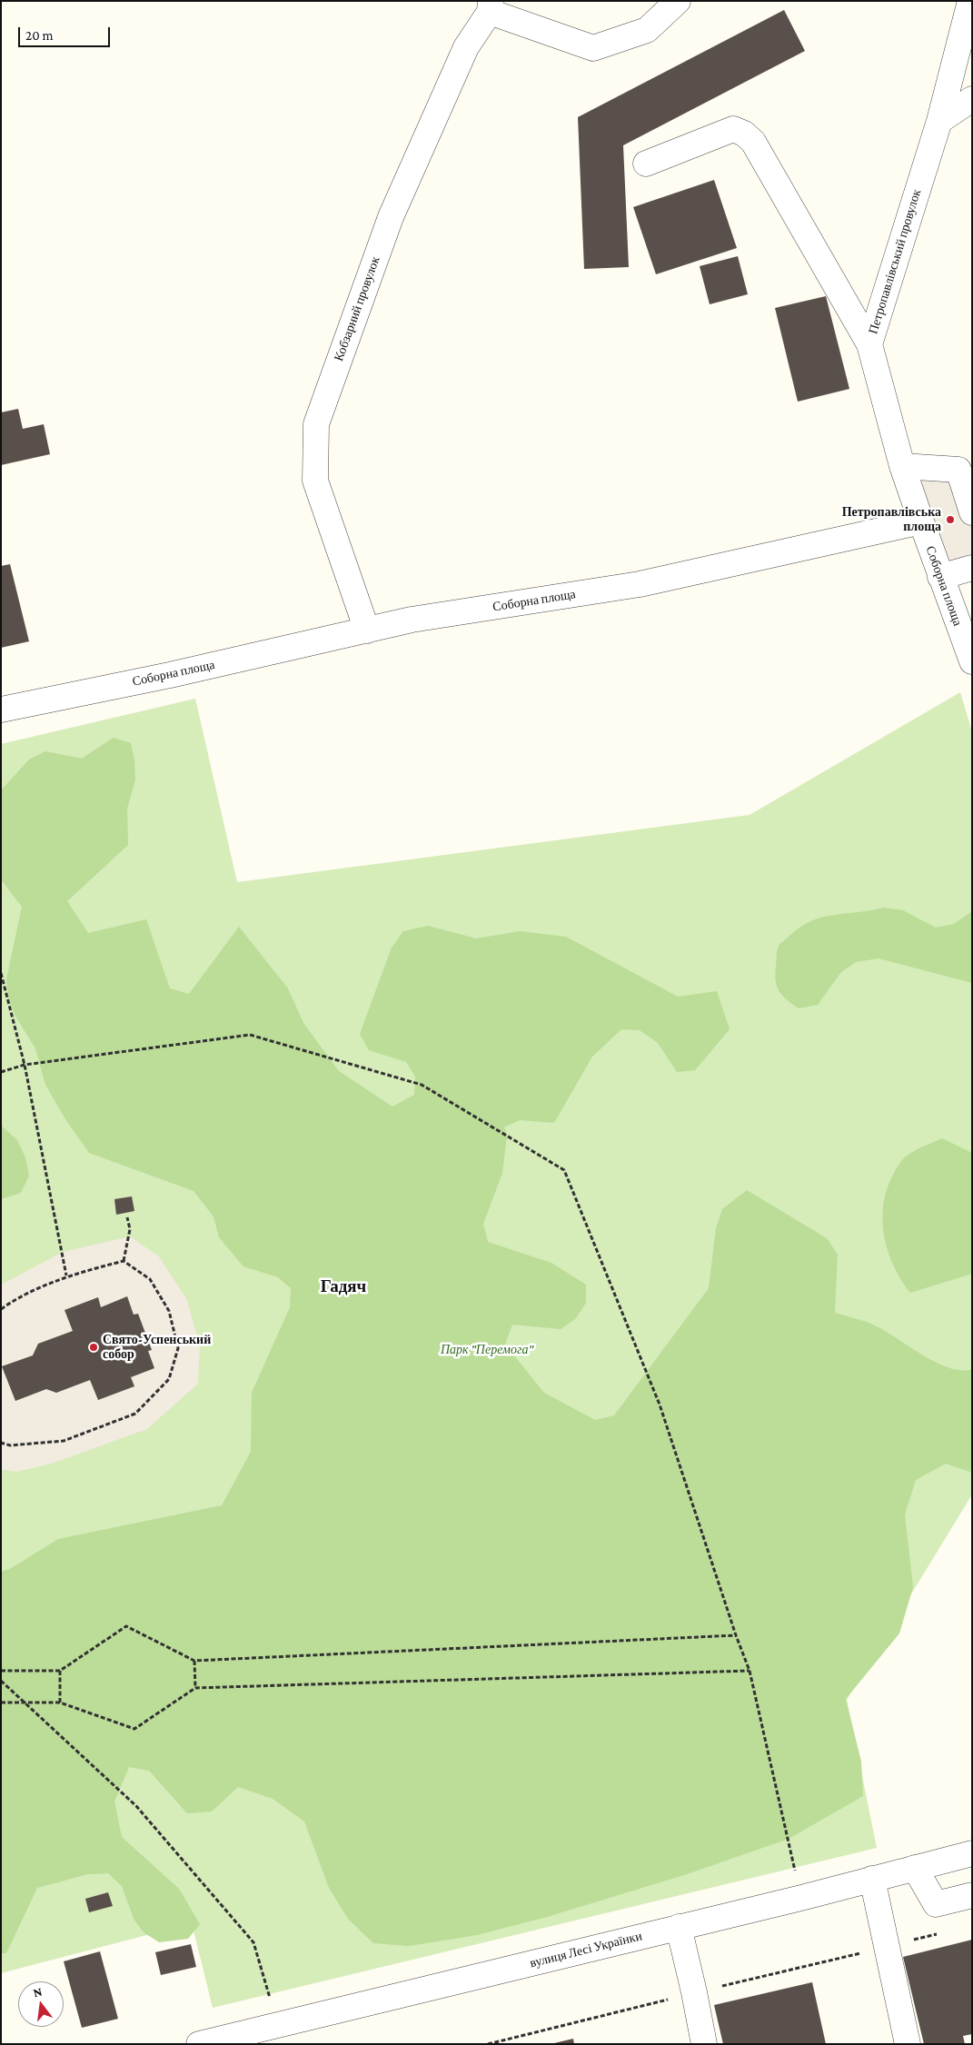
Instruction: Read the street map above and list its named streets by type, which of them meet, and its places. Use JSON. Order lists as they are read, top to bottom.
{
  "streets": {
    "street": [
      "Петропавлівський провулок",
      "Кобзарний провулок",
      "Соборна площа",
      "вулиця Лесі Українки"
    ]
  },
  "crossings": [
    ["Петропавлівський провулок", "Соборна площа"],
    ["Кобзарний провулок", "Соборна площа"]
  ],
  "districts": ["Гадяч"],
  "parks": ["Парк \"Перемога\""],
  "places": ["Петропавлівська площа", "Свято-Успенський собор"],
  "scale_bar": "20 m",
  "north": "top"
}
